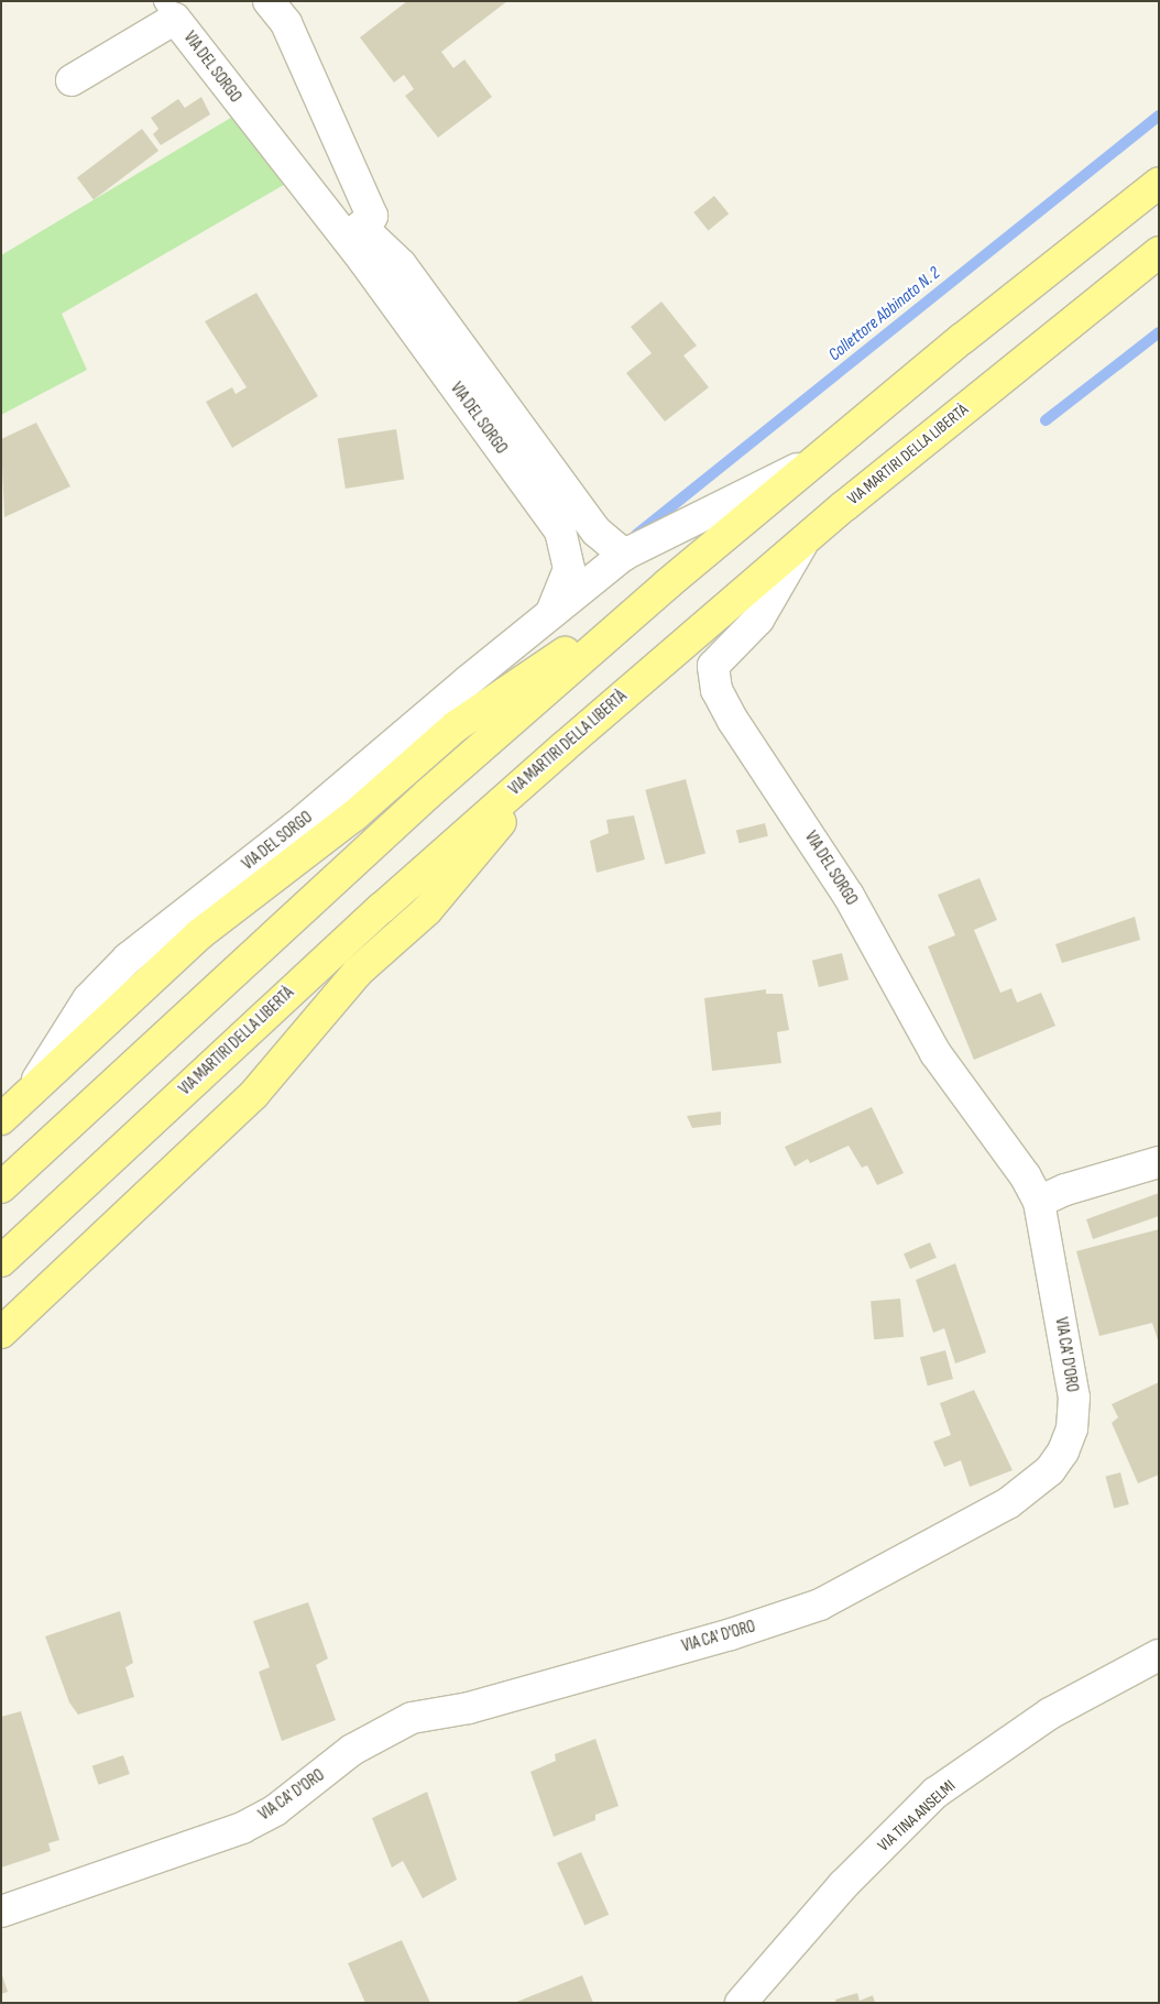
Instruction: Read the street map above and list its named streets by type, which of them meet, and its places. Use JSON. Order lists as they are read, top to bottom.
{
  "streets": {
    "main road": ["VIA MARTIRI DELLA LIBERTÀ"],
    "street": ["VIA DEL SORGO", "VIA CA' D'ORO", "VIA TINA ANSELMI"]
  },
  "crossings": [
    ["VIA DEL SORGO", "VIA MARTIRI DELLA LIBERTÀ"],
    ["VIA DEL SORGO", "VIA CA' D'ORO"]
  ],
  "water": ["Collettore Abbinato N. 2"]
}
